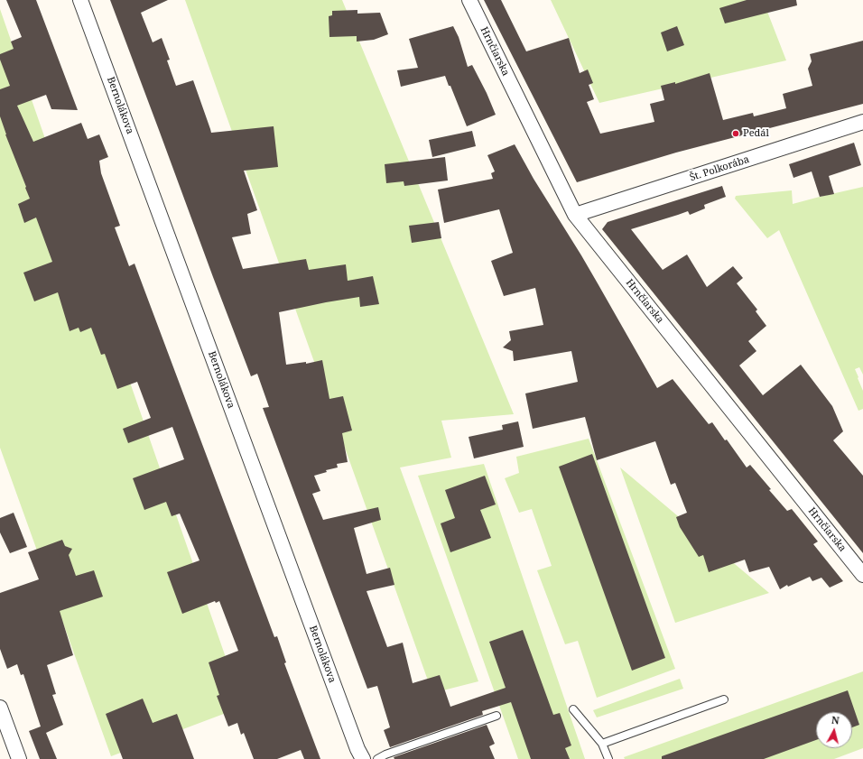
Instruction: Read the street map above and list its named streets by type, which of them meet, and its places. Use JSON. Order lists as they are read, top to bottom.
{
  "streets": {
    "street": ["Hrnčiarska", "Bernolákova", "Št. Polkorába"]
  },
  "crossings": [
    ["Hrnčiarska", "Št. Polkorába"]
  ],
  "places": ["Pedál"],
  "north": "top"
}
